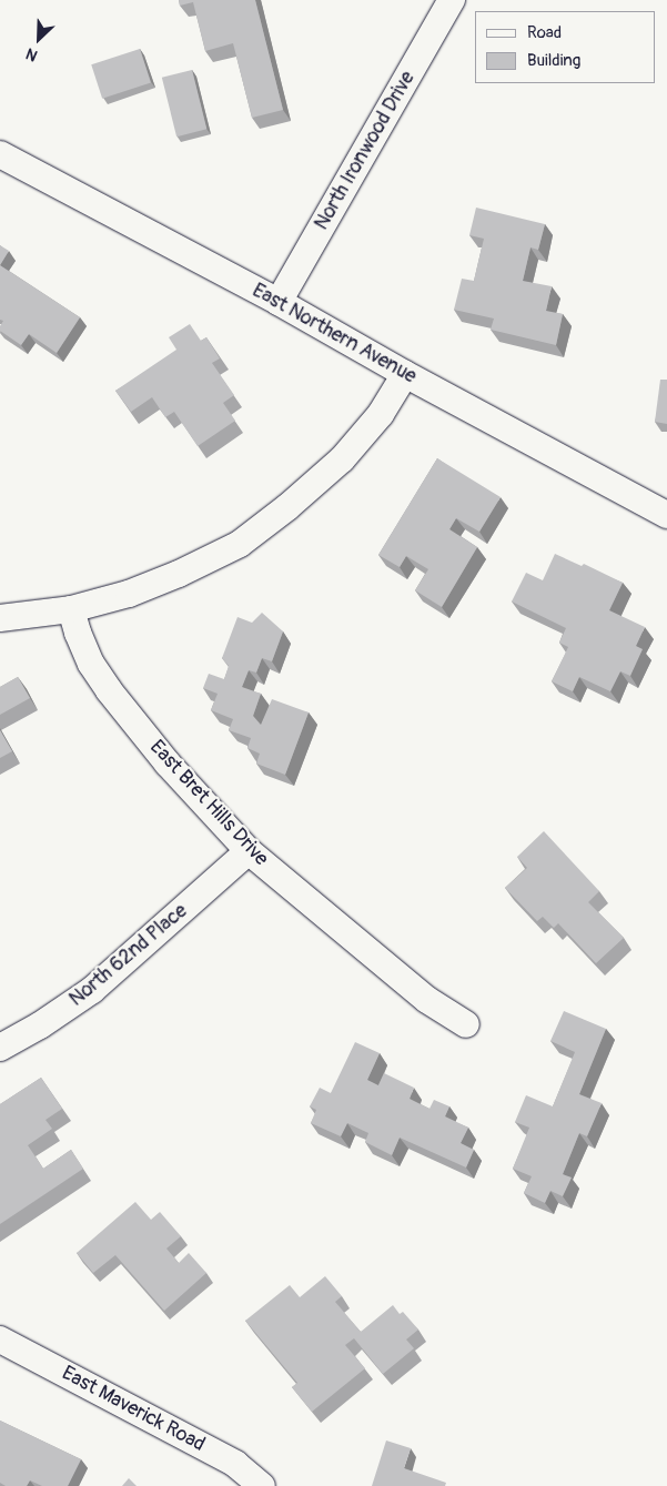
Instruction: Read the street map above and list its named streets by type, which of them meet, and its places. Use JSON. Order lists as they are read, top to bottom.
{
  "streets": {
    "street": [
      "North Ironwood Drive",
      "East Northern Avenue",
      "East Bret Hills Drive",
      "North 62nd Place",
      "East Maverick Road"
    ]
  },
  "crossings": [
    ["North Ironwood Drive", "East Northern Avenue"],
    ["East Bret Hills Drive", "North 62nd Place"]
  ],
  "legend": ["Road", "Building"],
  "north": "bottom left"
}
